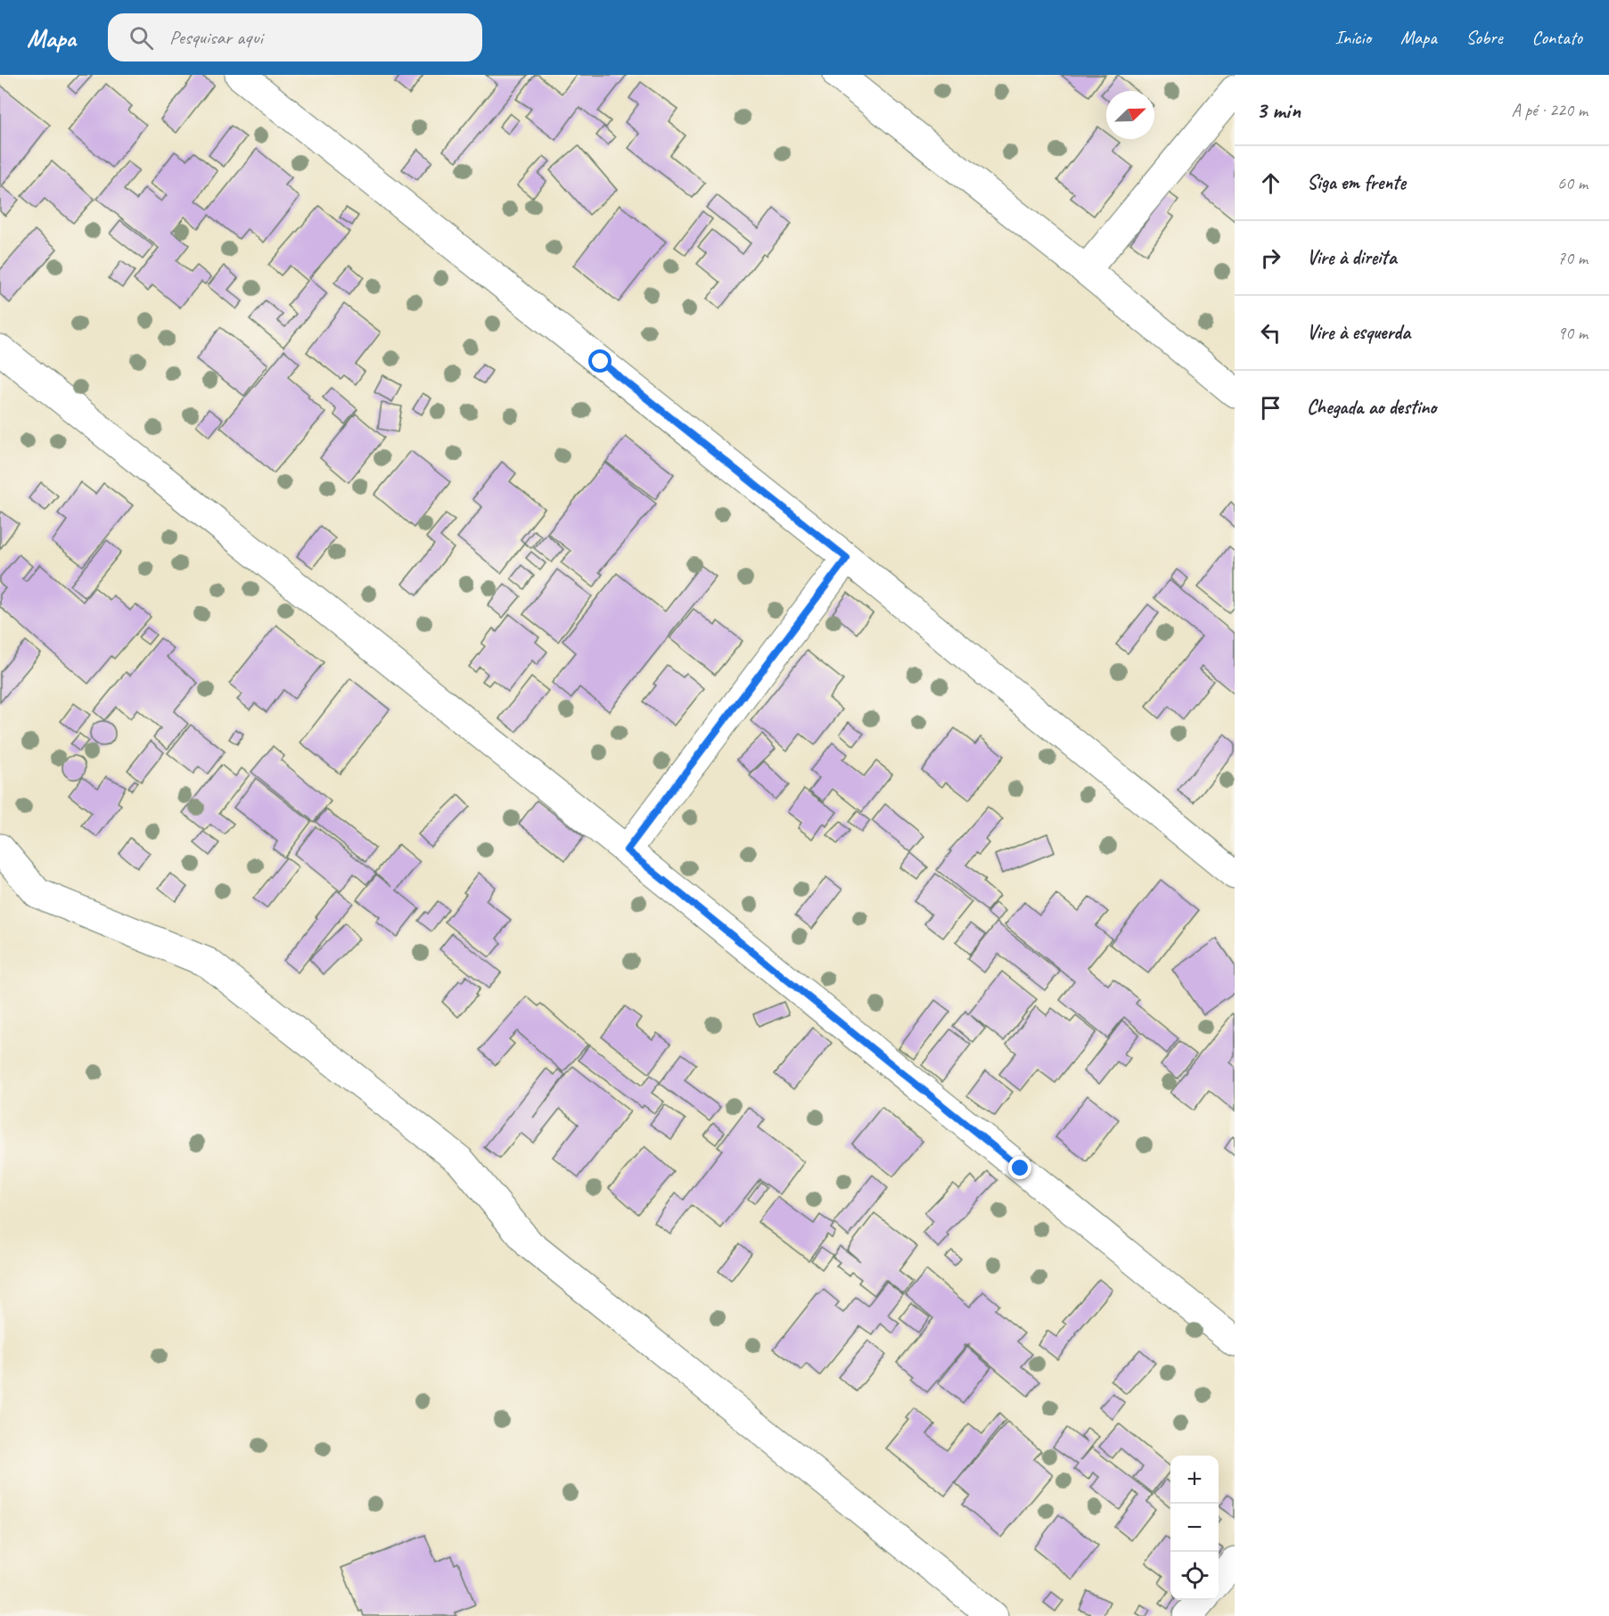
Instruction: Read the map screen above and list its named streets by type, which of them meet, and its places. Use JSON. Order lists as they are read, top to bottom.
{
  "north": "top right",
  "page": {
    "header": "Mapa",
    "search": "Pesquisar aqui",
    "nav": [
      "Início",
      "Mapa",
      "Sobre",
      "Contato"
    ],
    "heading": ["3 min", "A pé · 220 m"],
    "list": [
      ["Siga em frente", "60 m"],
      ["Vire à direita", "70 m"],
      ["Vire à esquerda", "90 m"],
      "Chegada ao destino"
    ],
    "map_buttons": ["+", "−"]
  }
}
